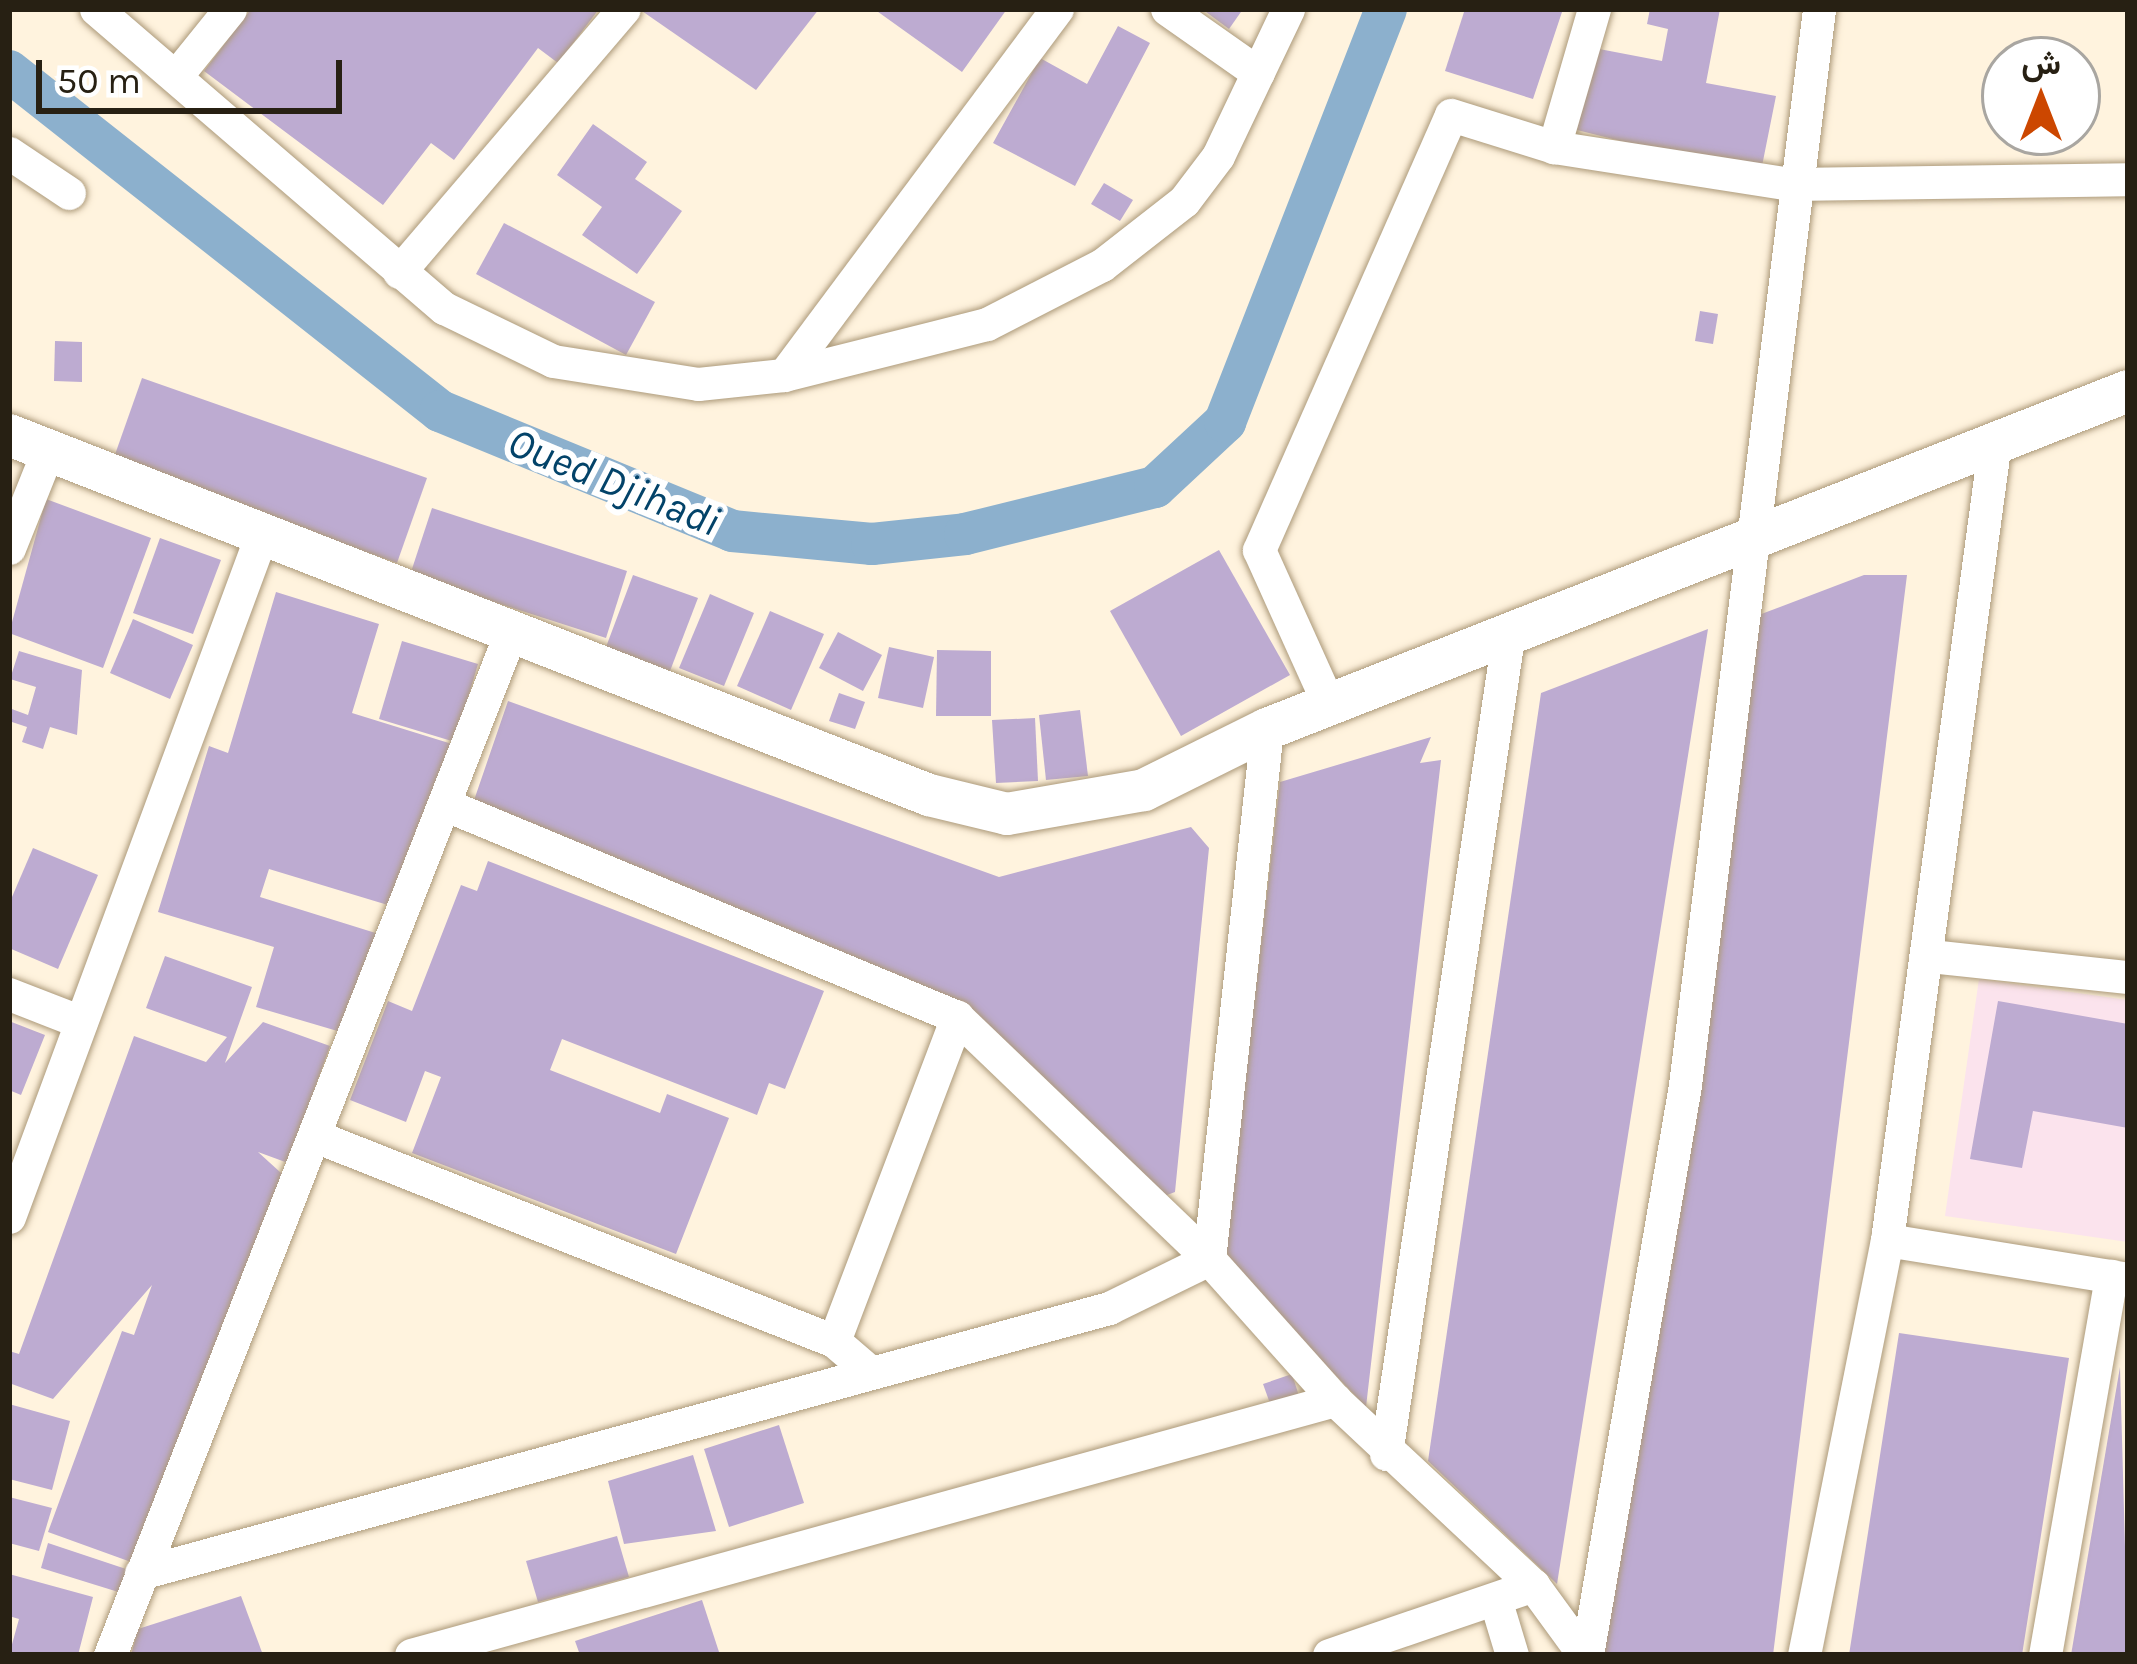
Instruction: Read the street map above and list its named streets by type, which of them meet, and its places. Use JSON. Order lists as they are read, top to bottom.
{
  "water": ["Oued Djihadi"],
  "scale_bar": "50 m",
  "north": "top"
}
